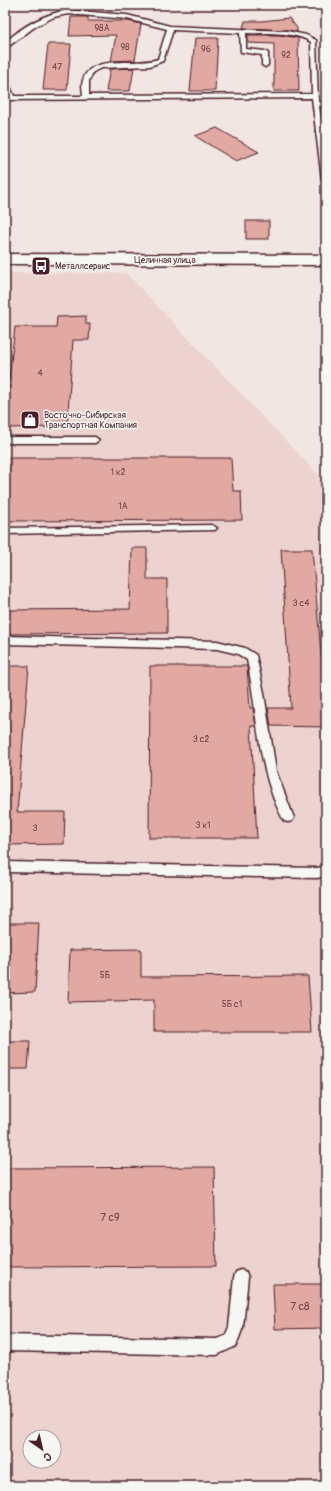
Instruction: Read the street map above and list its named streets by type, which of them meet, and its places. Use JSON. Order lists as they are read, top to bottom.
{
  "streets": {
    "street": ["Целинная улица"]
  },
  "places": {
    "bus stop": ["Металлсервис"],
    "shop": ["Восточно-Сибирская Транспортная Компания"]
  },
  "house_numbers": [
    "98А",
    "98",
    "96",
    "92",
    "47",
    "4",
    "1 к2",
    "1А",
    "3 с4",
    "3 с2",
    "3 к1",
    "3",
    "5Б",
    "5Б с1",
    "7 с9",
    "7 с8"
  ],
  "north": "bottom right"
}
